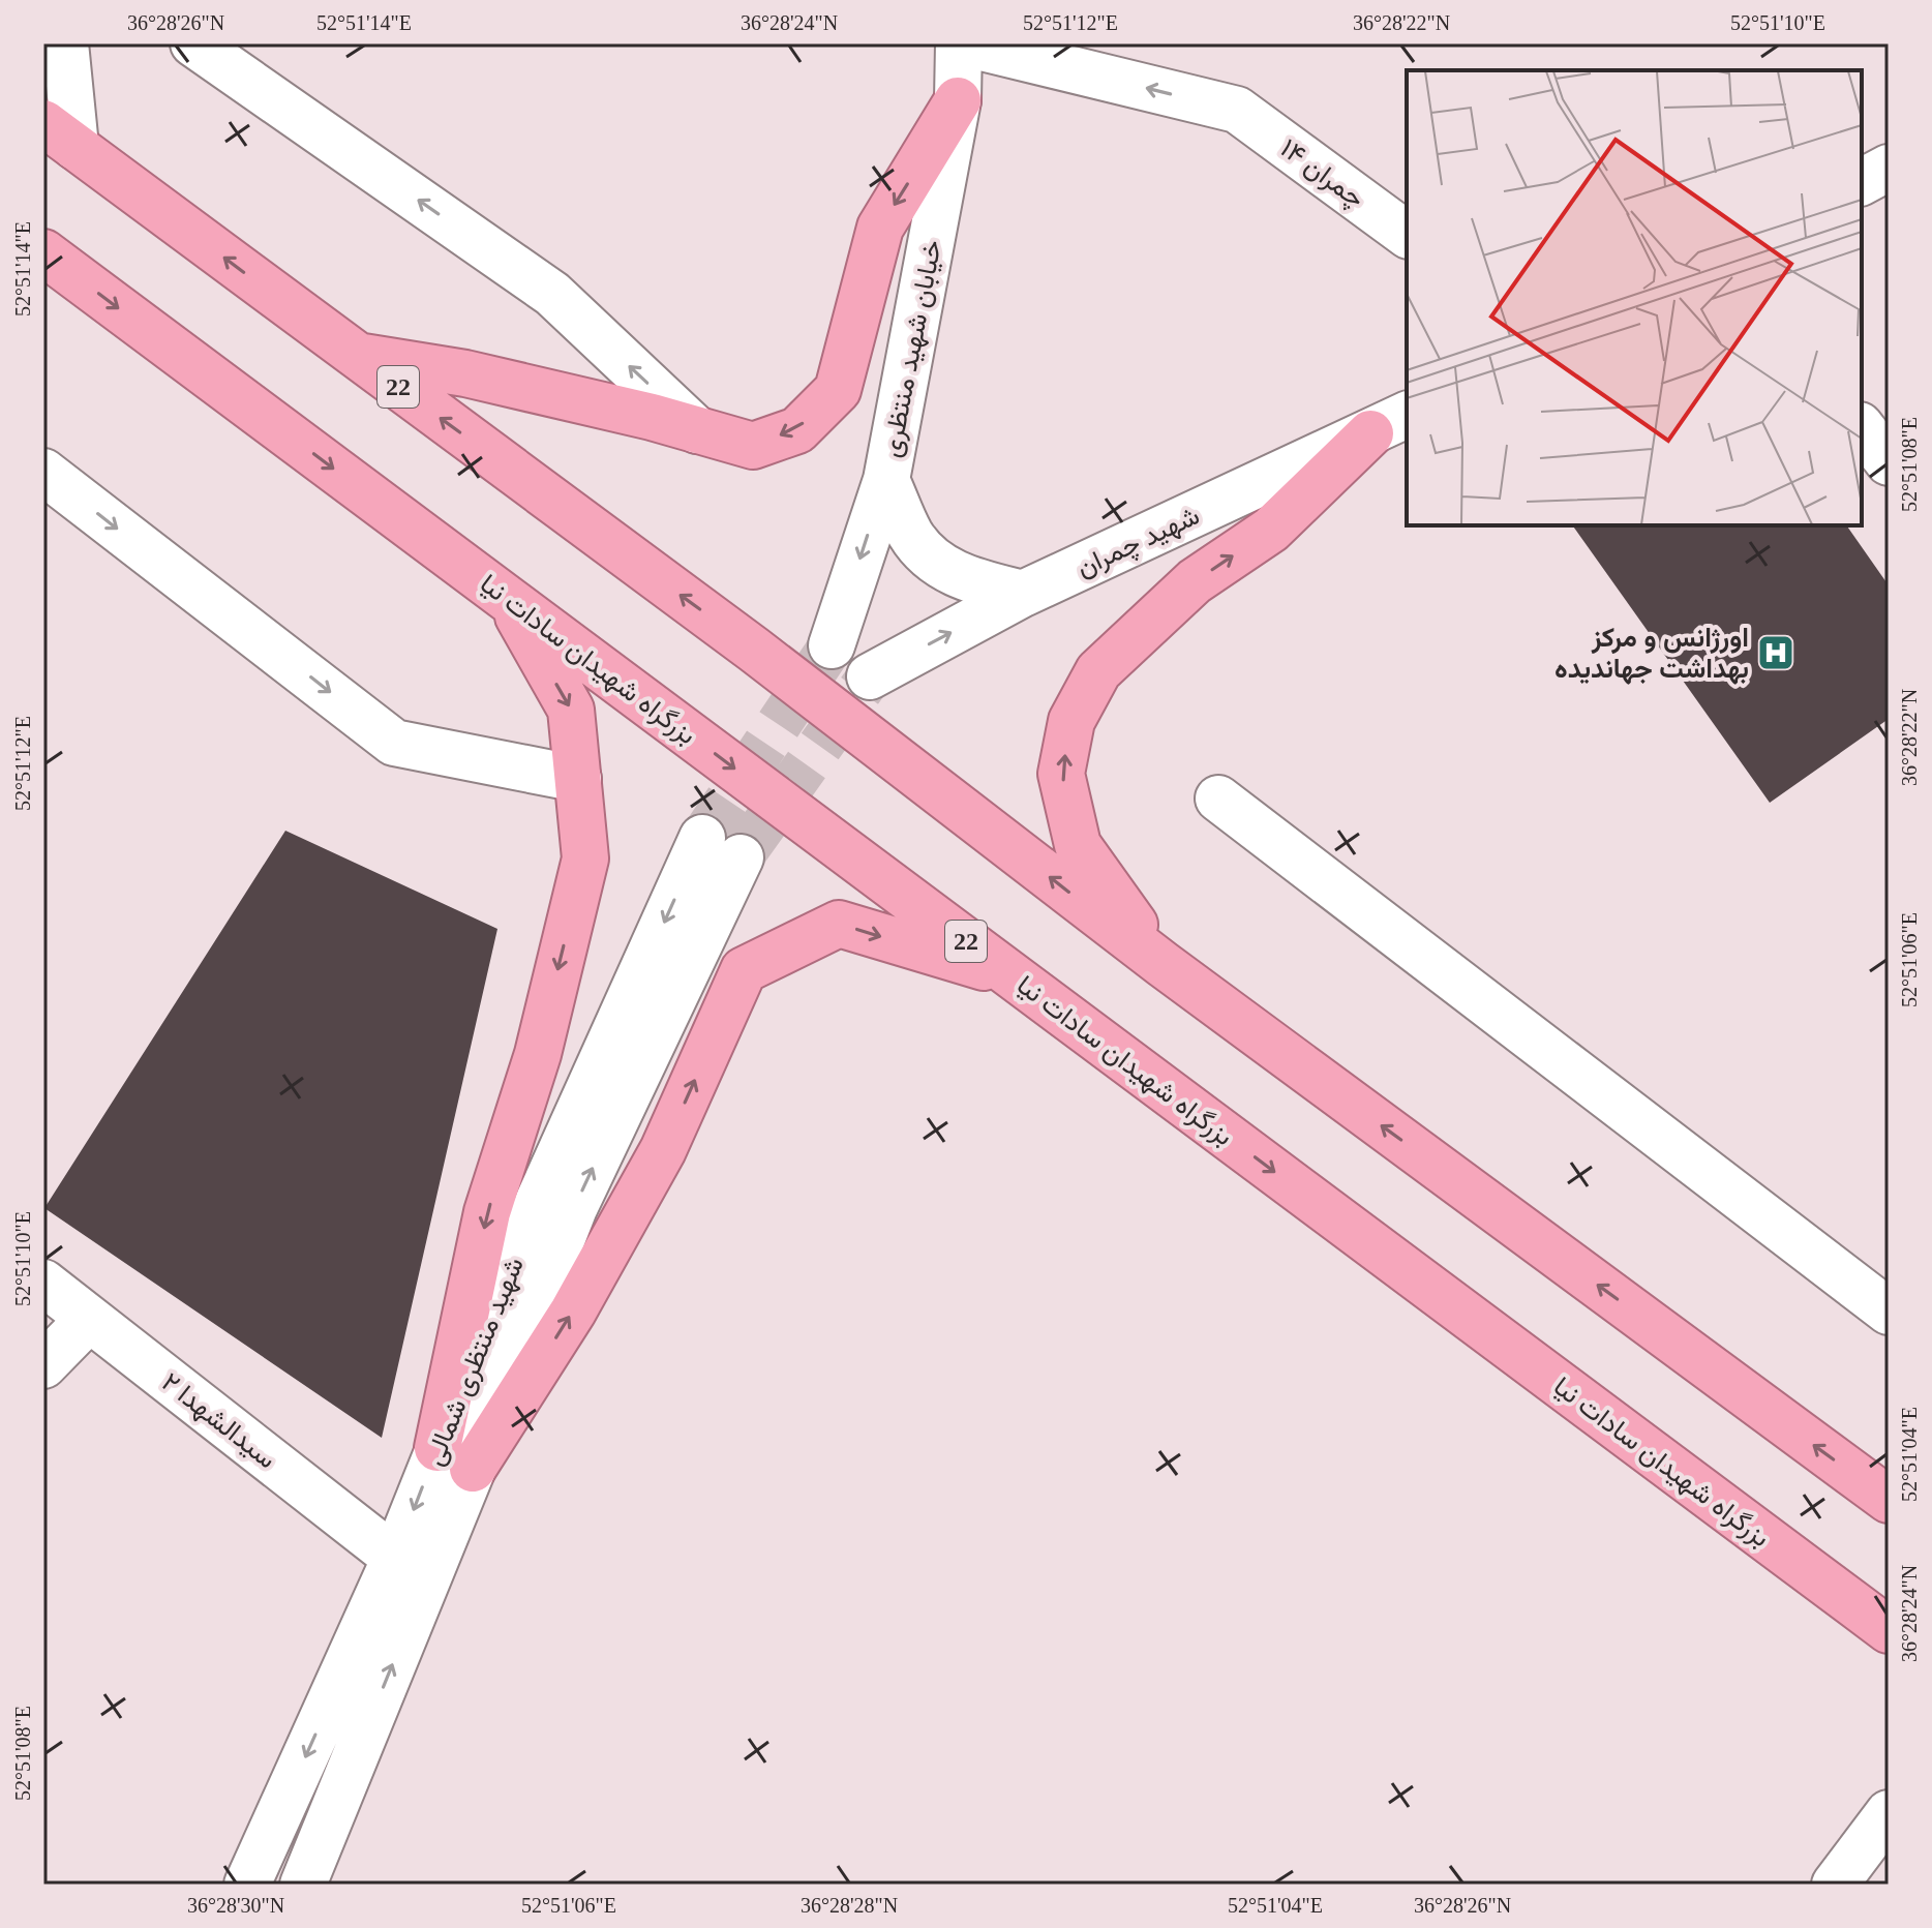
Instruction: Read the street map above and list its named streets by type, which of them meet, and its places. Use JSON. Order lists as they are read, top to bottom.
{
  "streets": {
    "highway": ["22", "بزرگراه شهیدان سادات نیا"],
    "main road": [
      "چمران ۱۴",
      "خیابان شهید منتظری",
      "شهید چمران",
      "شهید منتظری شمالی",
      "سیدالشهدا ۲"
    ]
  },
  "crossings": [
    ["چمران ۱۴", "خیابان شهید منتظری"],
    ["شهید منتظری شمالی", "سیدالشهدا ۲"]
  ],
  "one_way": ["چمران ۱۴"],
  "places": {
    "hospital": ["اورژانس و مرکز بهداشت جهاندیده"]
  },
  "coordinates": [
    "36°28'26\"N",
    "52°51'14\"E",
    "36°28'24\"N",
    "52°51'12\"E",
    "36°28'22\"N",
    "52°51'10\"E",
    "52°51'08\"E",
    "52°51'06\"E",
    "52°51'04\"E",
    "36°28'30\"N",
    "36°28'28\"N"
  ]
}
